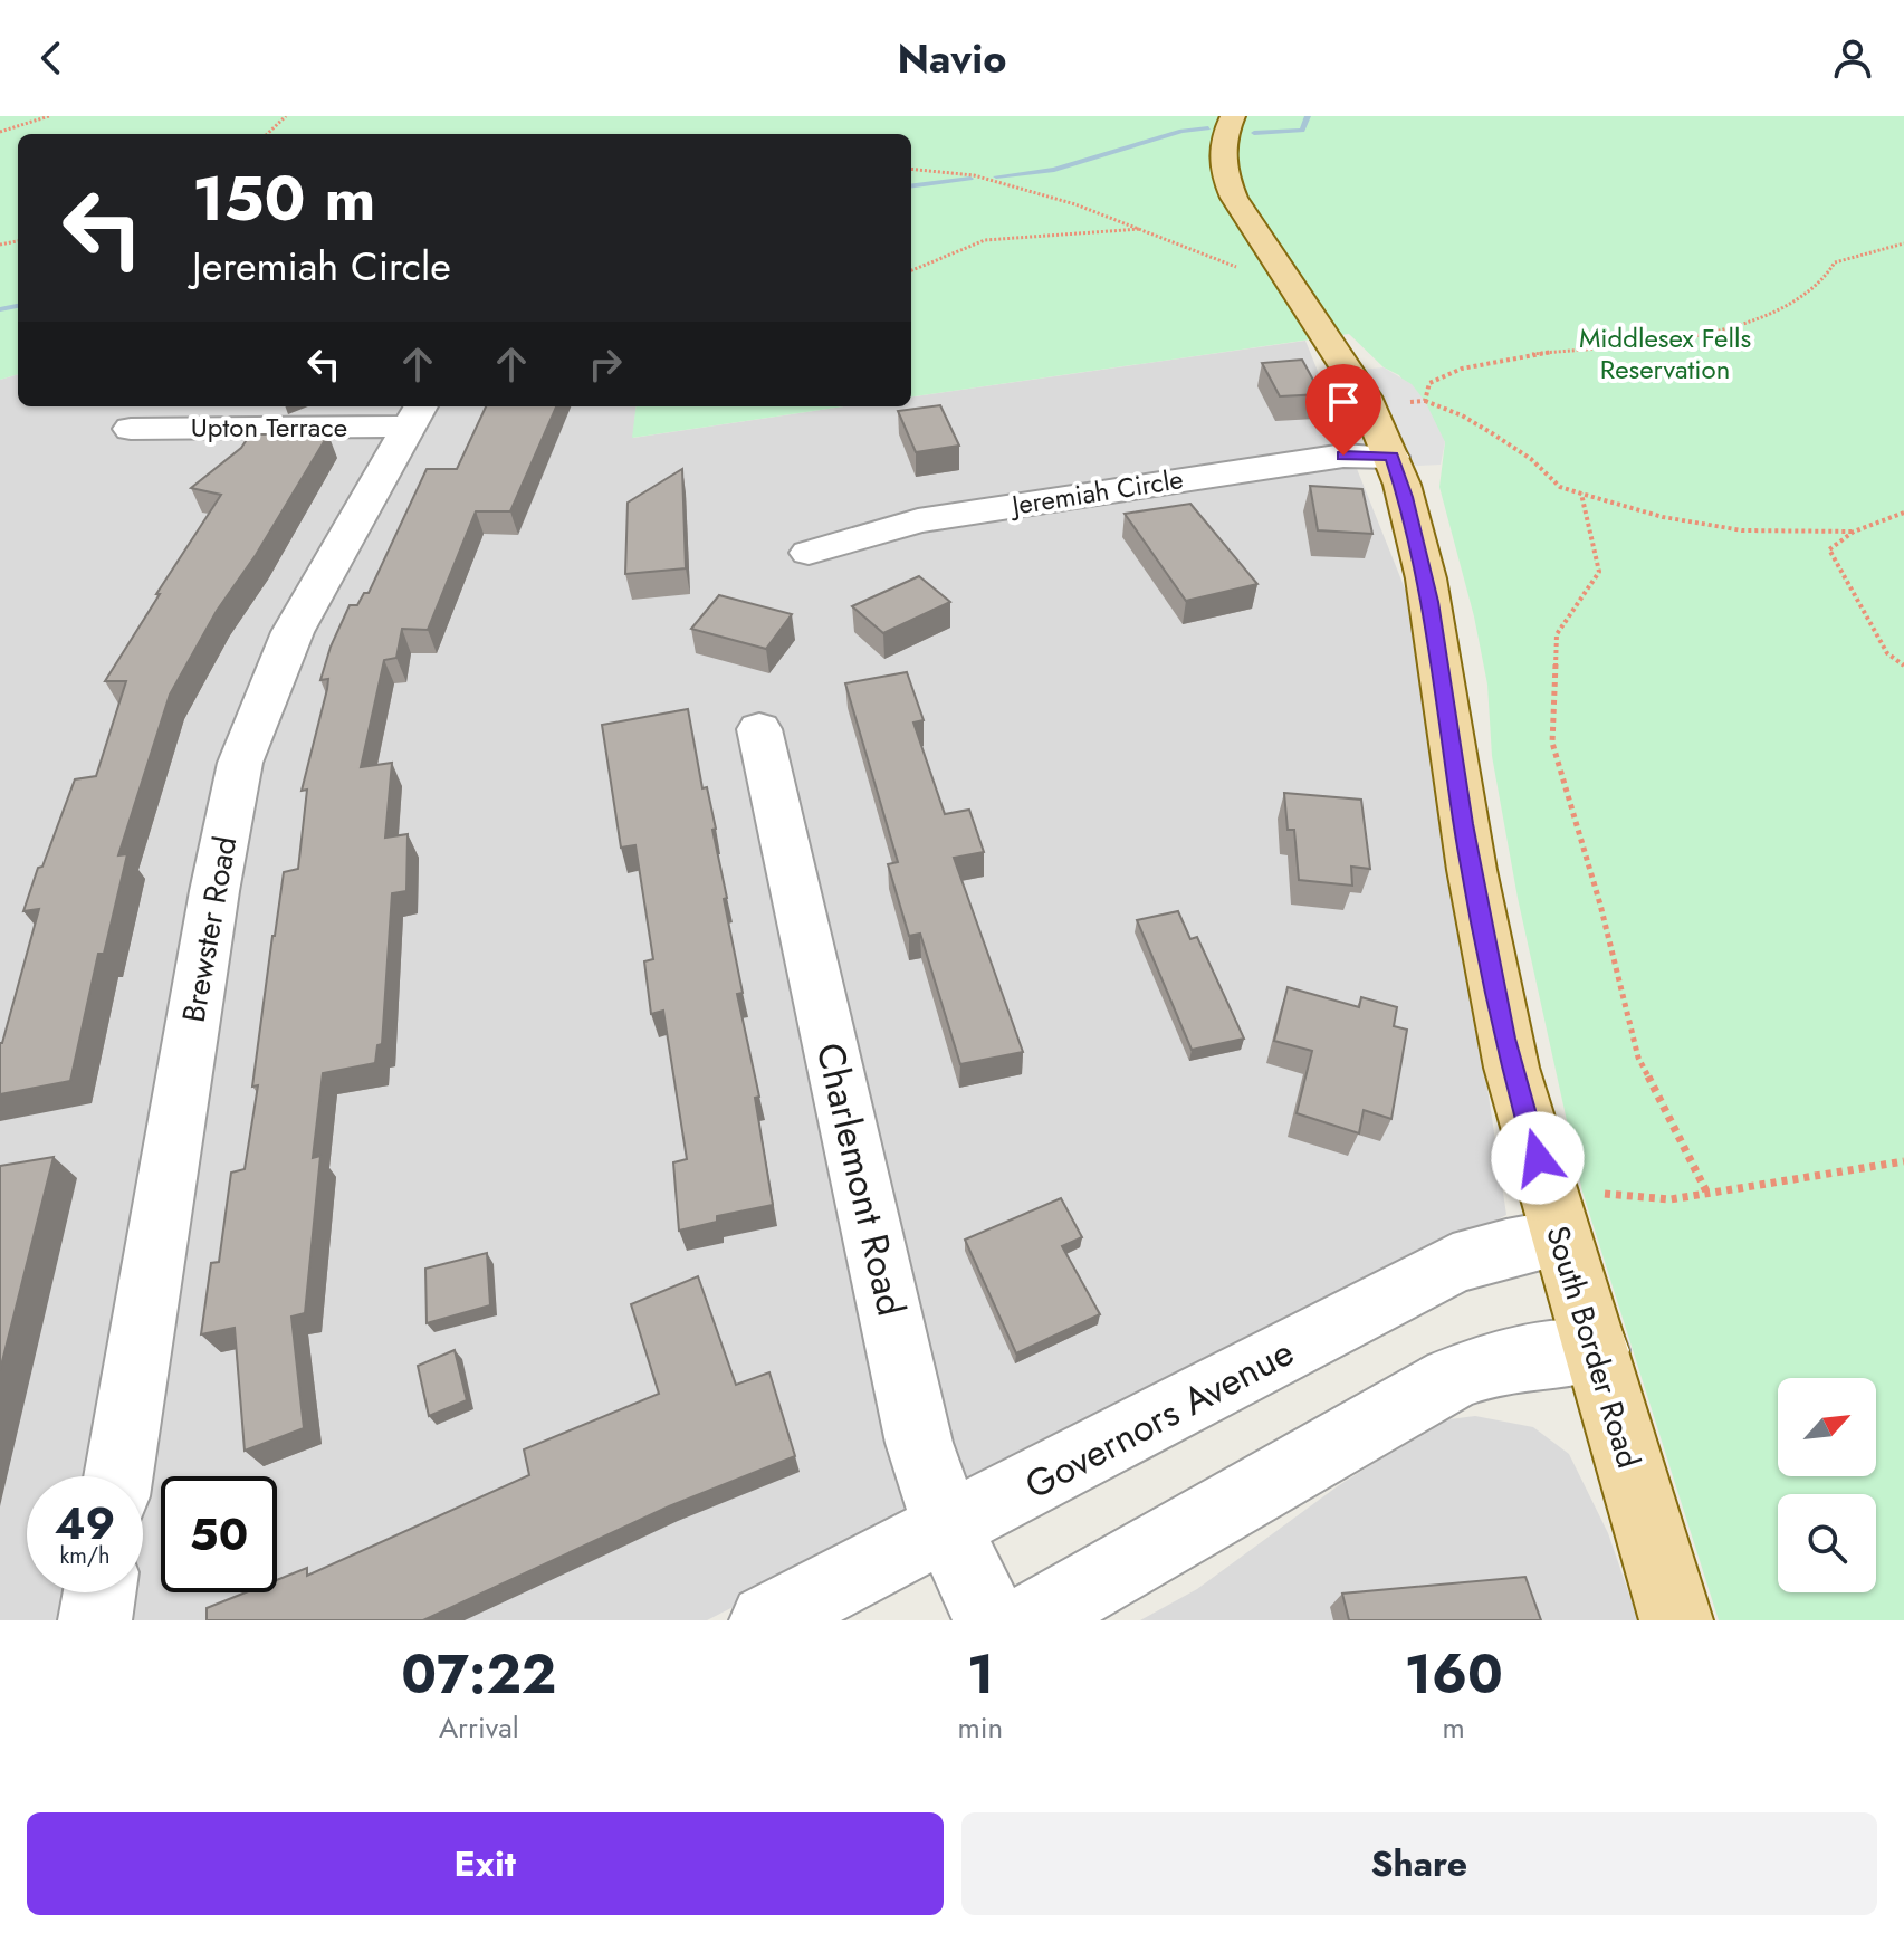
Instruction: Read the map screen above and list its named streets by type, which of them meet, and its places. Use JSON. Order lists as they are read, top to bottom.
{
  "streets": {
    "main road": ["South Border Road"],
    "street": [
      "Upton Terrace",
      "Jeremiah Circle",
      "Brewster Road",
      "Charlemont Road",
      "Governors Avenue"
    ]
  },
  "crossings": [
    ["Upton Terrace", "Brewster Road"],
    ["Jeremiah Circle", "South Border Road"],
    ["Charlemont Road", "Governors Avenue"],
    ["South Border Road", "Governors Avenue"]
  ],
  "parks": ["Middlesex Fells Reservation"],
  "north": "top right",
  "page": {
    "header": "Navio",
    "turn": ["150 m", "Jeremiah Circle"],
    "speed": "49 km/h",
    "limit": "50",
    "eta": [
      "07:22",
      "Arrival",
      "1",
      "min",
      "160",
      "m"
    ],
    "buttons": ["Exit", "Share"]
  }
}
